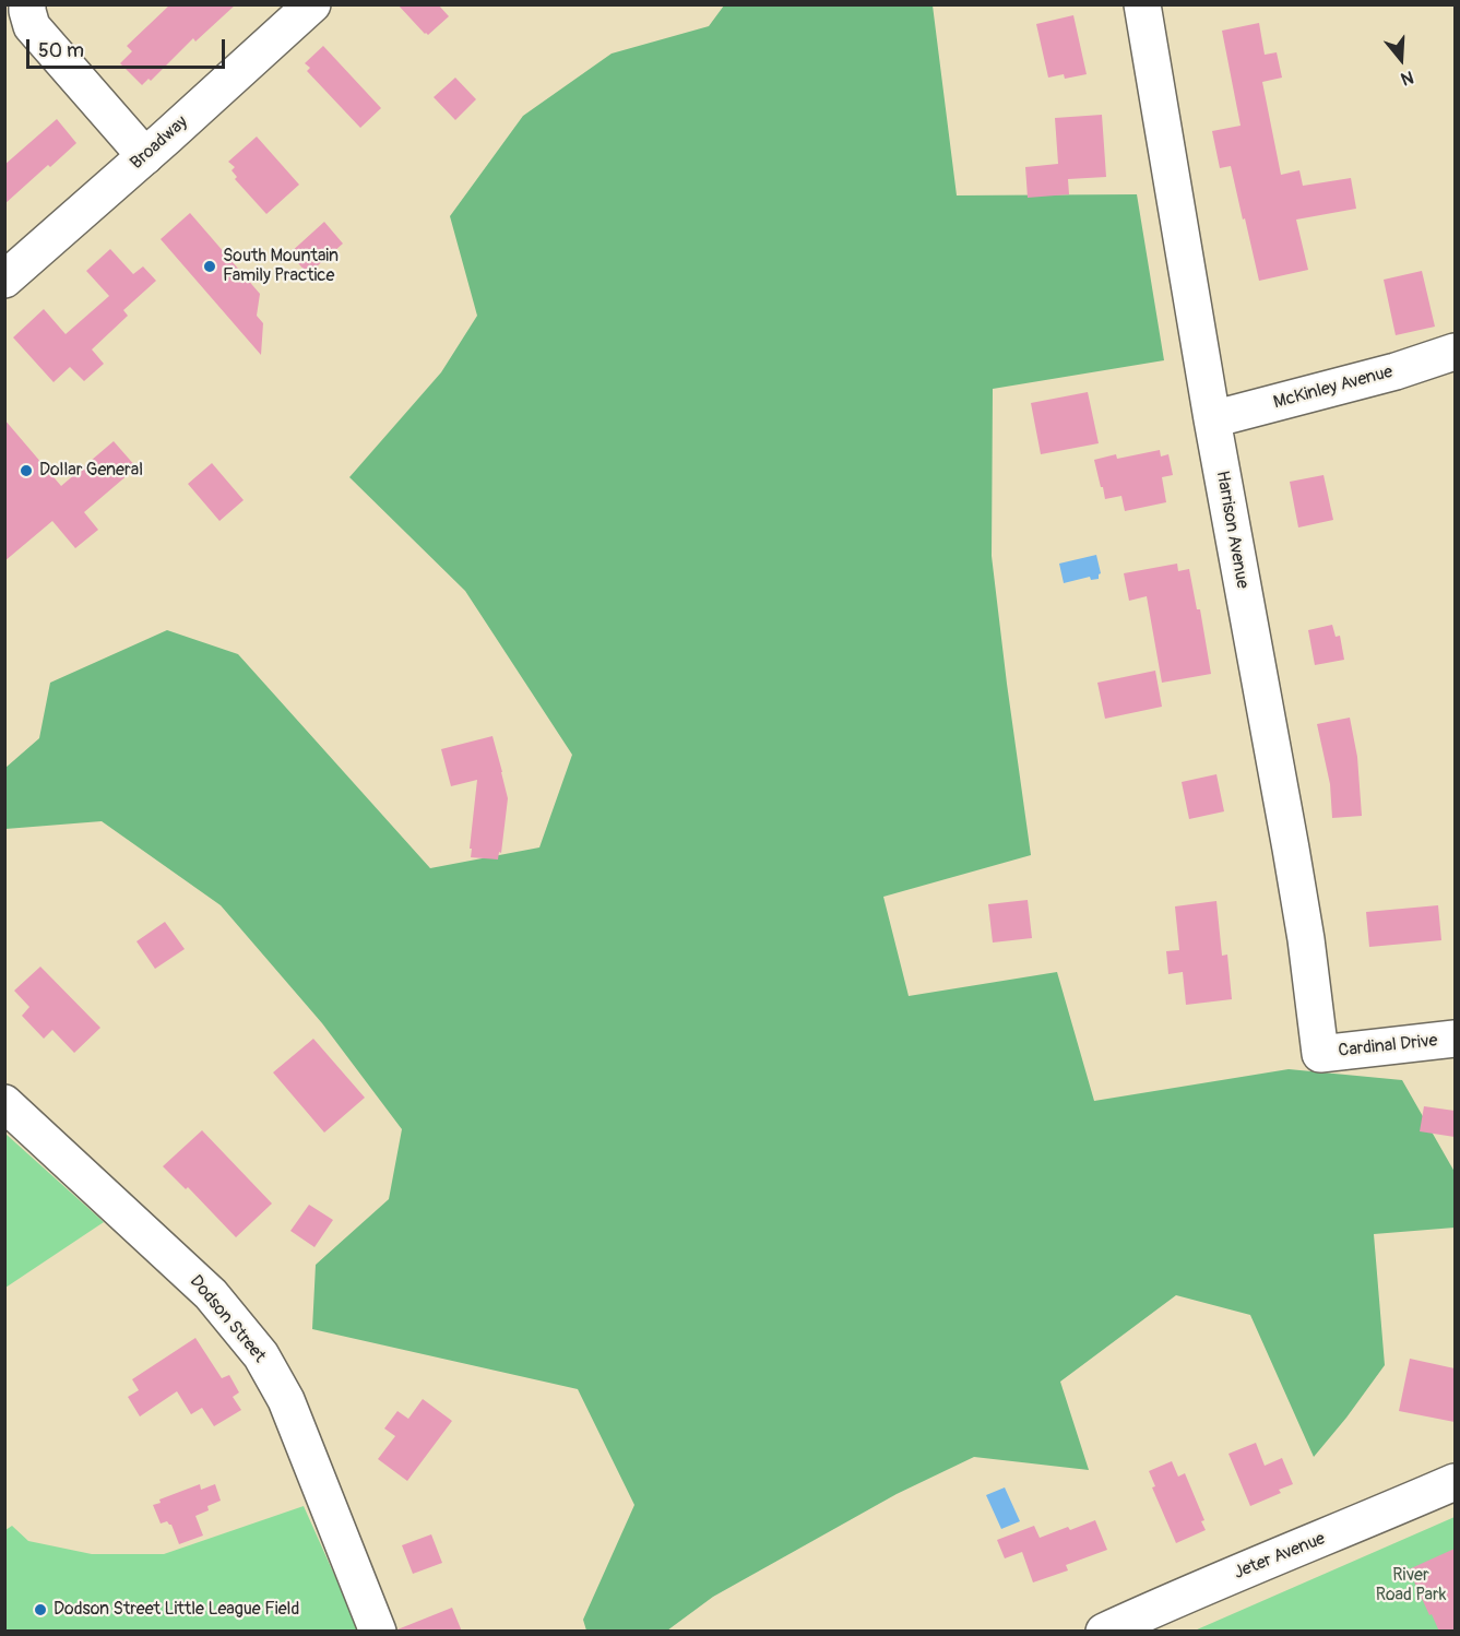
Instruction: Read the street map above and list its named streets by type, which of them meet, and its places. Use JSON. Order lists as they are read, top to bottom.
{
  "streets": {
    "street": [
      "Broadway",
      "McKinley Avenue",
      "Harrison Avenue",
      "Cardinal Drive",
      "Dodson Street",
      "Jeter Avenue"
    ]
  },
  "crossings": [
    ["McKinley Avenue", "Harrison Avenue"],
    ["Harrison Avenue", "Cardinal Drive"]
  ],
  "parks": ["River Road Park"],
  "places": ["South Mountain Family Practice", "Dollar General", "Dodson Street Little League Field"],
  "scale_bar": "50 m",
  "north": "bottom"
}
